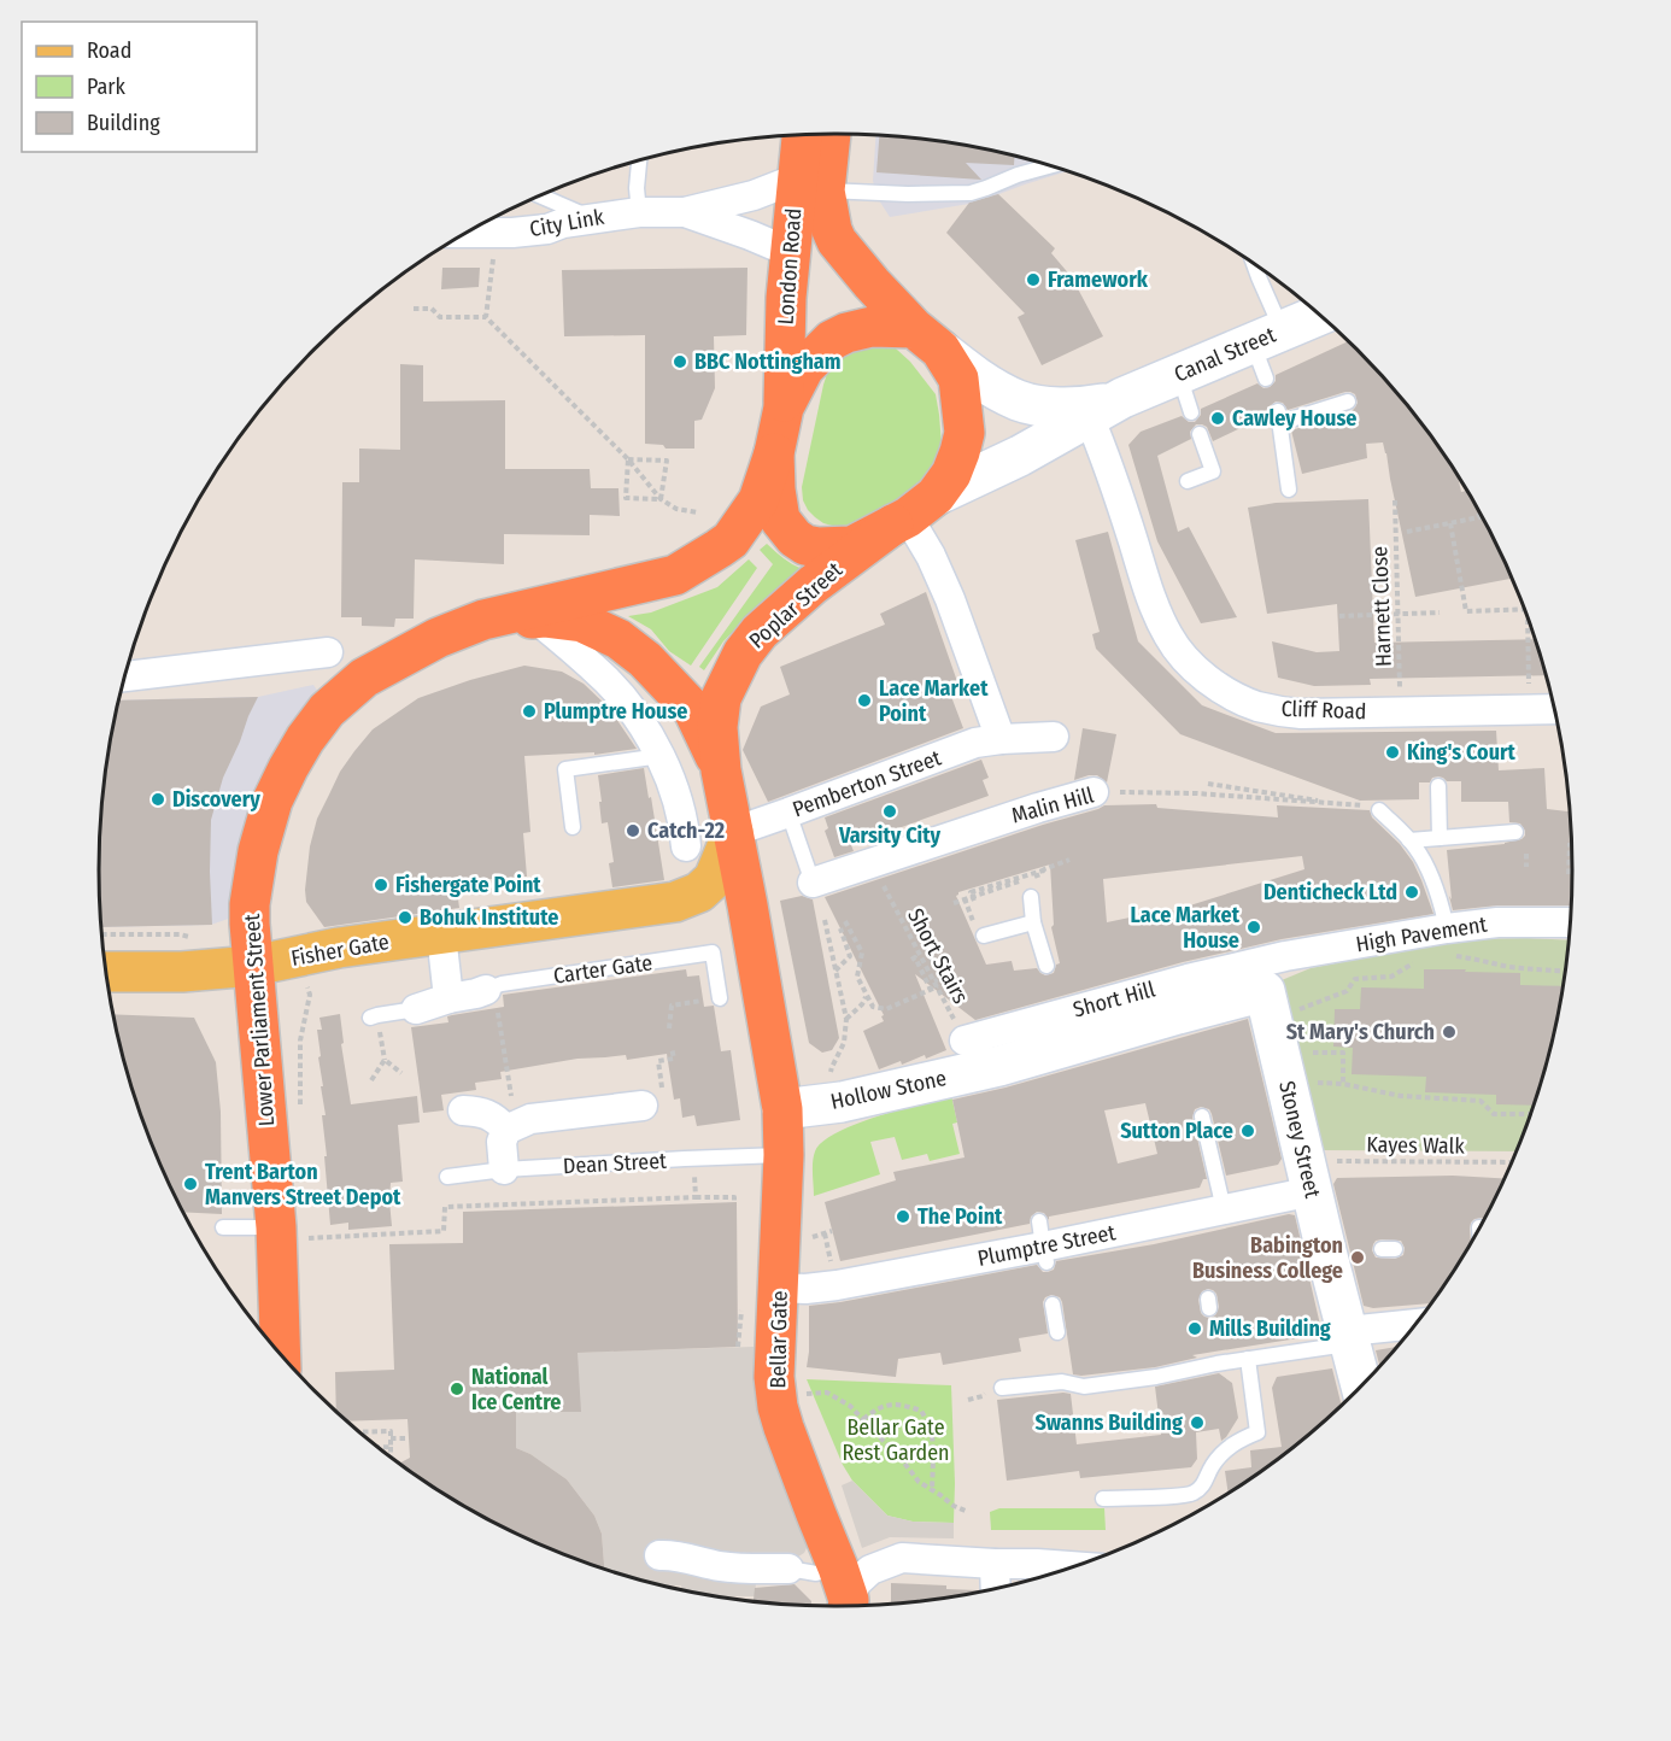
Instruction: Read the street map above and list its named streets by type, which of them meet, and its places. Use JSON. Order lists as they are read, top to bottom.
{
  "streets": {
    "highway": [
      "London Road",
      "Poplar Street",
      "Lower Parliament Street",
      "Bellar Gate"
    ],
    "main road": ["Fisher Gate"],
    "street": [
      "City Link",
      "Canal Street",
      "Cliff Road",
      "Pemberton Street",
      "Malin Hill",
      "High Pavement",
      "Carter Gate",
      "Short Hill",
      "Hollow Stone",
      "Stoney Street",
      "Plumptre Street"
    ],
    "lane": ["Dean Street"],
    "path": ["Harnett Close", "Short Stairs", "Kayes Walk"]
  },
  "crossings": [
    ["City Link", "London Road"],
    ["London Road", "Canal Street"],
    ["London Road", "Poplar Street"],
    ["London Road", "Lower Parliament Street"],
    ["Canal Street", "Poplar Street"],
    ["Canal Street", "Cliff Road"],
    ["Canal Street", "Lower Parliament Street"],
    ["Poplar Street", "Pemberton Street"],
    ["Poplar Street", "Fisher Gate"],
    ["Poplar Street", "Lower Parliament Street"],
    ["Harnett Close", "Cliff Road"],
    ["Pemberton Street", "Fisher Gate"],
    ["High Pavement", "Short Hill"],
    ["High Pavement", "Hollow Stone"],
    ["High Pavement", "Stoney Street"],
    ["Fisher Gate", "Lower Parliament Street"],
    ["Short Stairs", "Short Hill"],
    ["Short Hill", "Hollow Stone"],
    ["Short Hill", "Stoney Street"],
    ["Hollow Stone", "Stoney Street"],
    ["Hollow Stone", "Bellar Gate"],
    ["Stoney Street", "Kayes Walk"],
    ["Stoney Street", "Plumptre Street"],
    ["Kayes Walk", "Plumptre Street"],
    ["Dean Street", "Bellar Gate"],
    ["Plumptre Street", "Bellar Gate"]
  ],
  "parks": ["Bellar Gate Rest Garden"],
  "places": [
    "Framework",
    "BBC Nottingham",
    "Cawley House",
    "Lace Market Point",
    "Plumptre House",
    "King's Court",
    "Discovery",
    "Varsity City",
    "Catch-22",
    "Fishergate Point",
    "Denticheck Ltd",
    "Bohuk Institute",
    "Lace Market House",
    "St Mary's Church",
    "Sutton Place",
    "Trent Barton Manvers Street Depot",
    "The Point",
    "Babington Business College",
    "Mills Building",
    "National Ice Centre",
    "Swanns Building"
  ],
  "legend": ["Road", "Park", "Building"]
}
